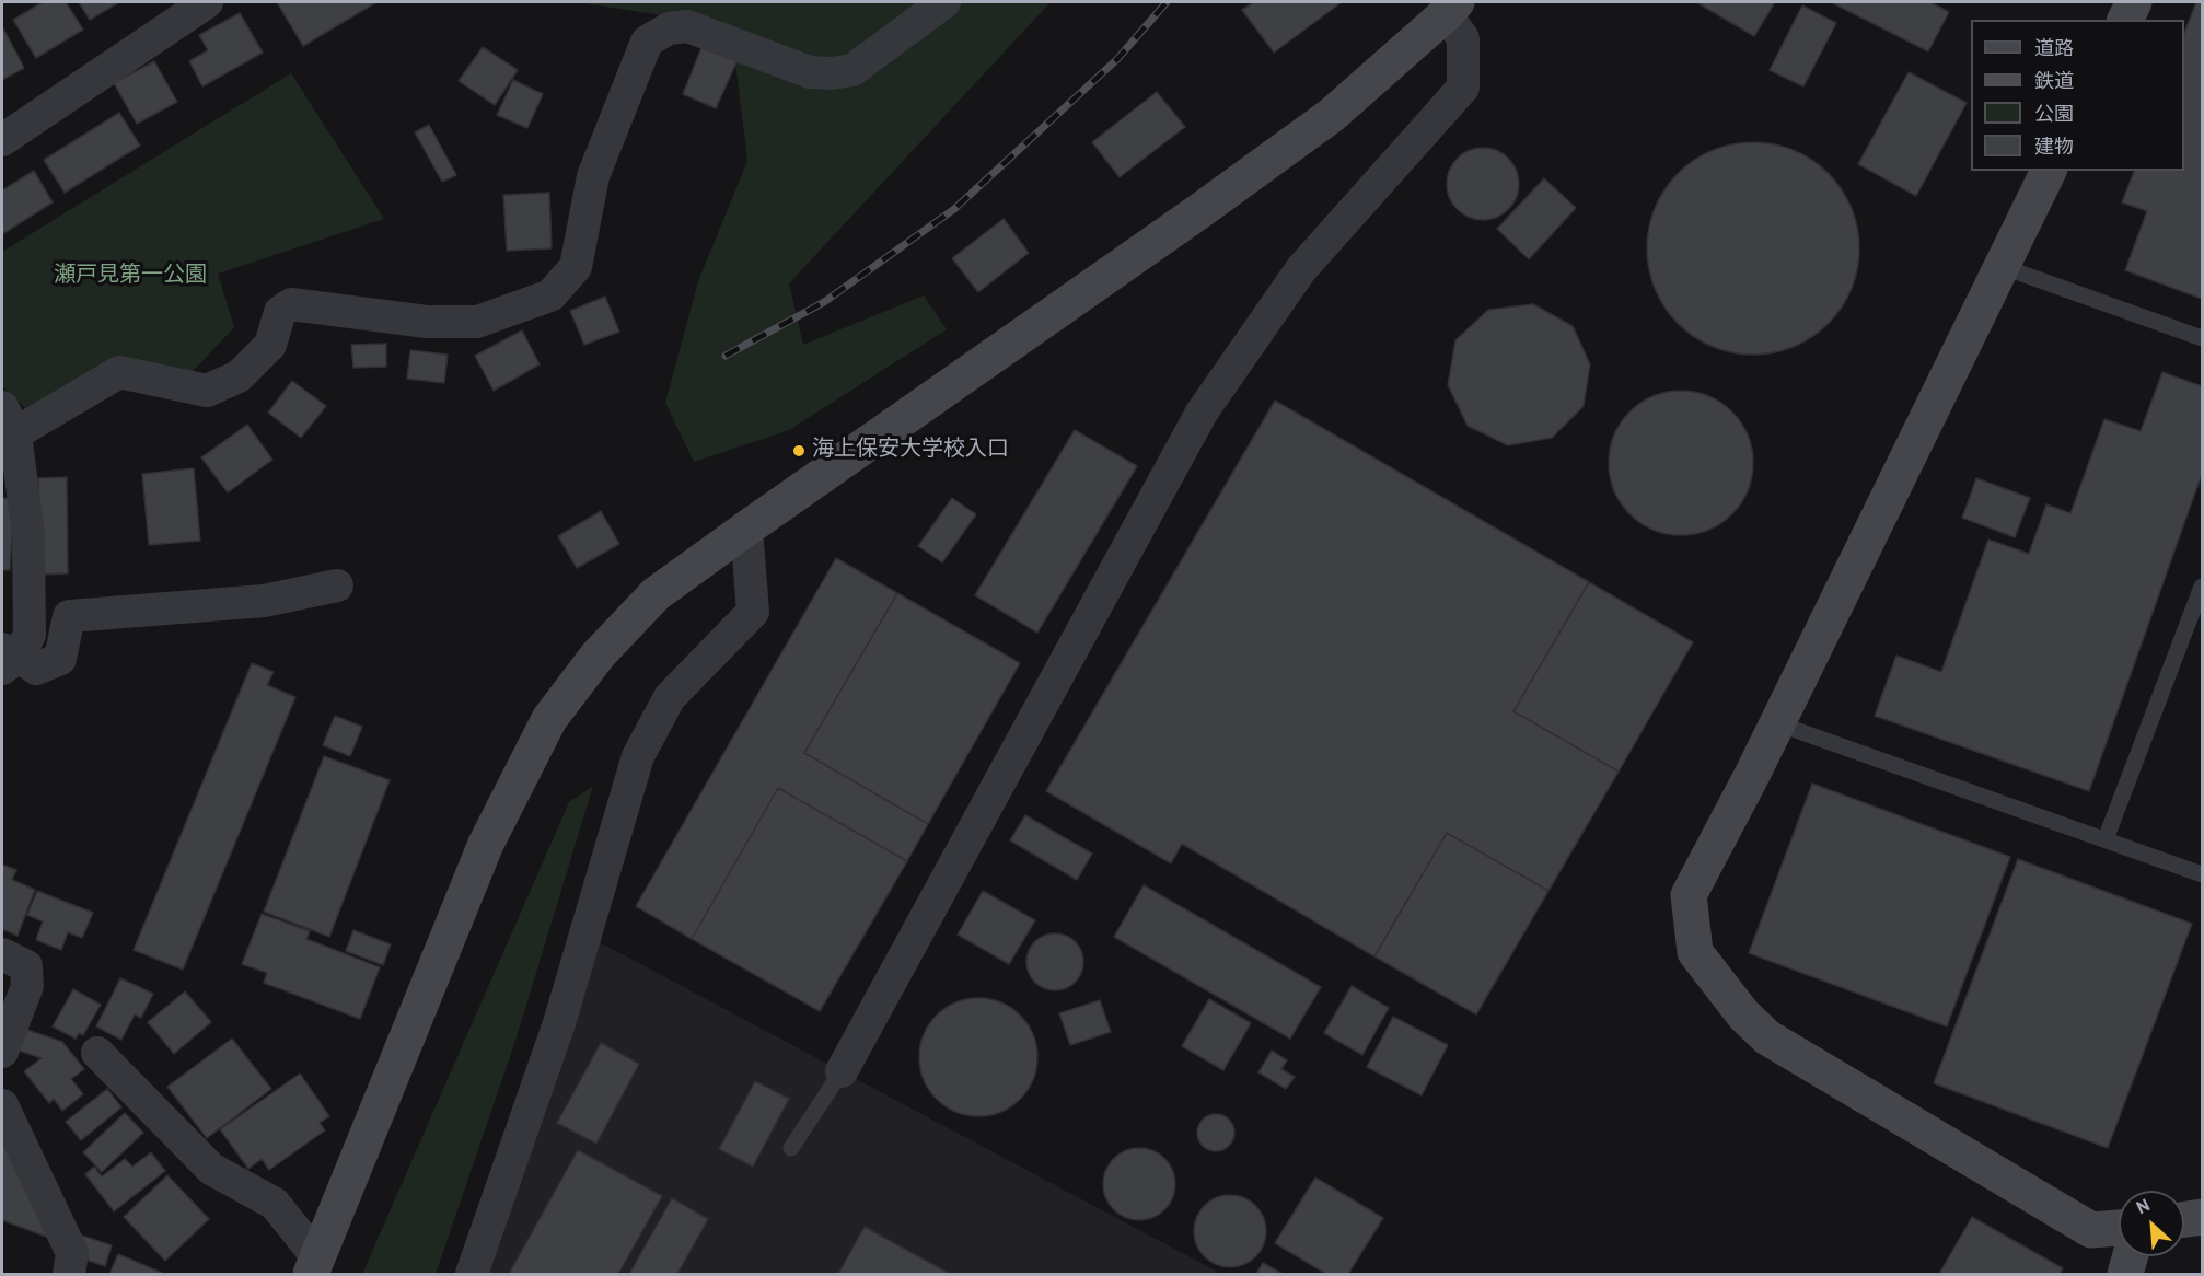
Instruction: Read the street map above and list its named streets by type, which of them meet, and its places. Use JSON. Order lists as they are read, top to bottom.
{
  "parks": ["瀬戸見第一公園"],
  "places": ["海上保安大学校入口"],
  "legend": [
    "道路",
    "鉄道",
    "公園",
    "建物"
  ],
  "north": "top left"
}
